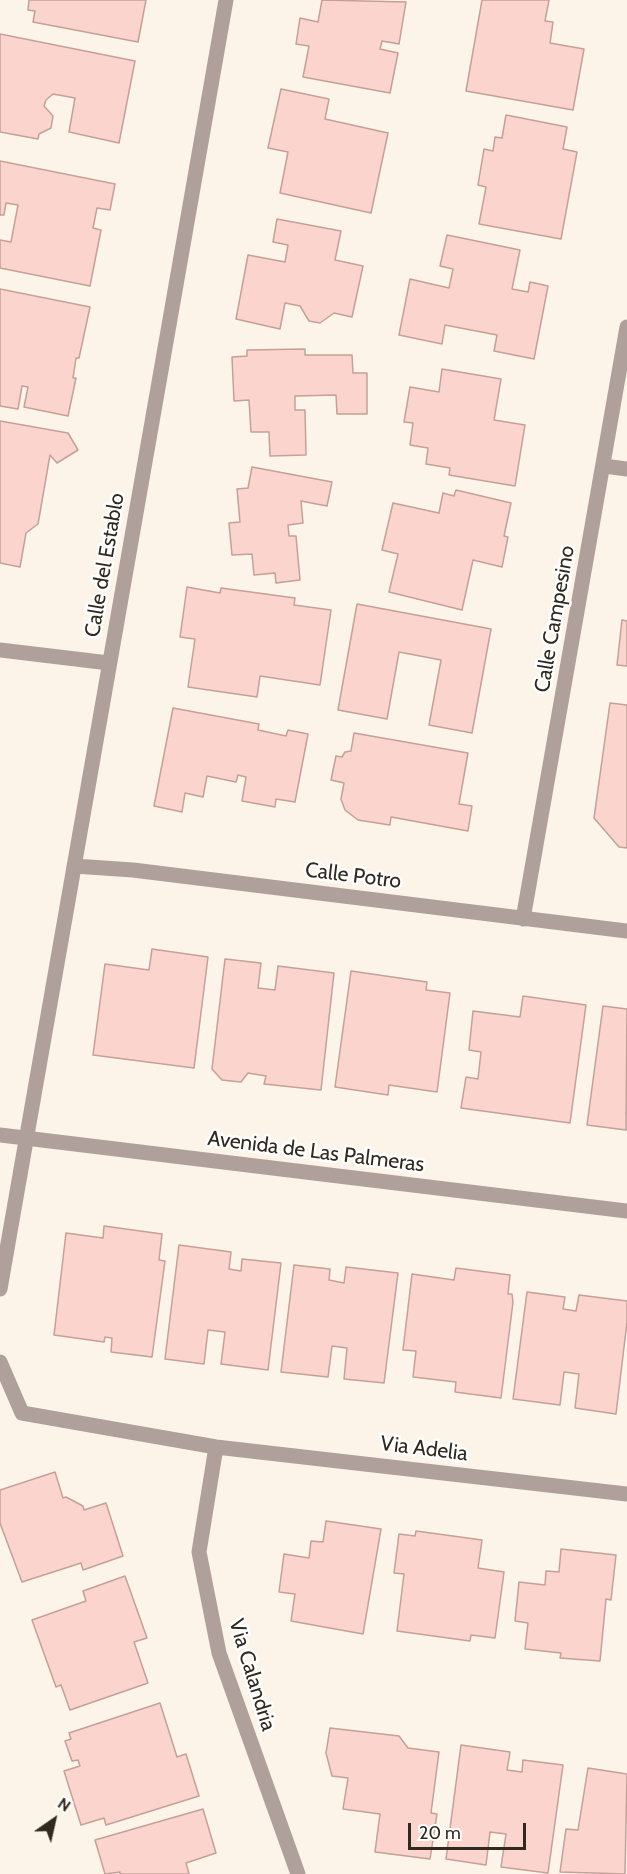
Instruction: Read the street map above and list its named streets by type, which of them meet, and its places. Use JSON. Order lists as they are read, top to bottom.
{
  "streets": {
    "street": [
      "Calle del Establo",
      "Calle Campesino",
      "Calle Potro",
      "Avenida de Las Palmeras",
      "Via Adelia",
      "Via Calandria"
    ]
  },
  "crossings": [
    ["Calle del Establo", "Calle Potro"],
    ["Calle del Establo", "Avenida de Las Palmeras"],
    ["Calle Campesino", "Calle Potro"],
    ["Via Adelia", "Via Calandria"]
  ],
  "scale_bar": "20 m",
  "north": "top right"
}
